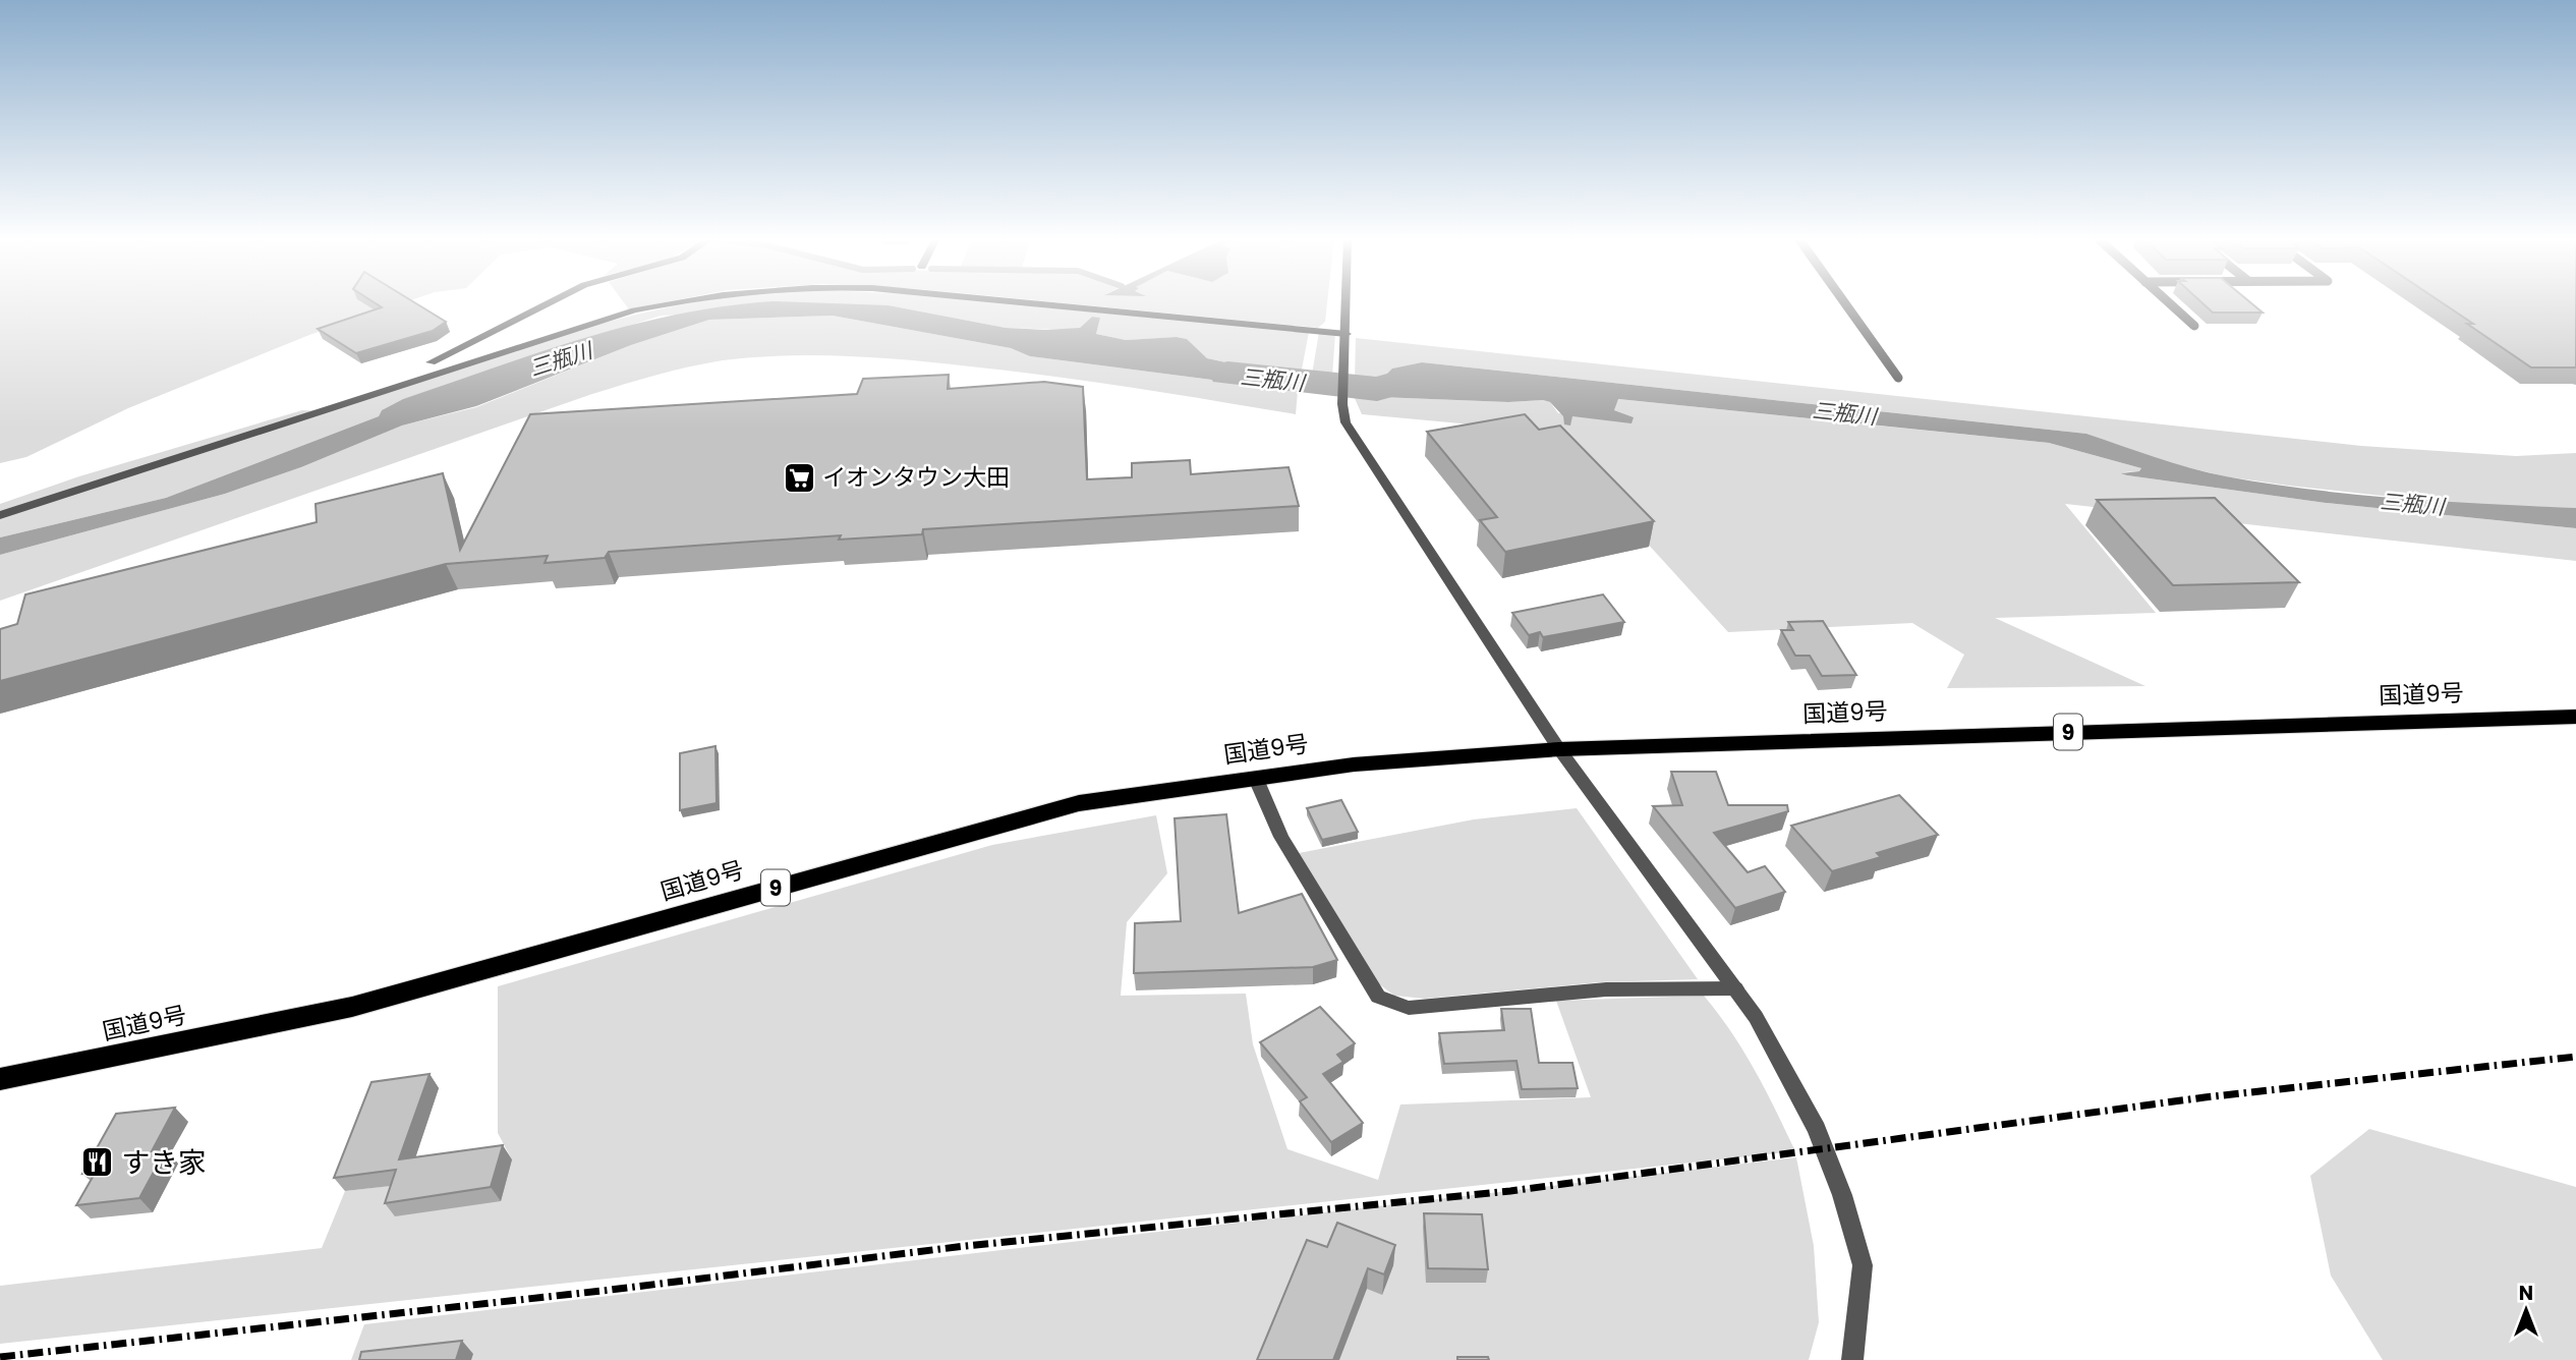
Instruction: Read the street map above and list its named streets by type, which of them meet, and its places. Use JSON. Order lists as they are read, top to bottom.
{
  "streets": {
    "highway": ["国道9号", "9"]
  },
  "water": ["三瓶川"],
  "places": {
    "supermarket": ["イオンタウン大田"],
    "restaurant": ["すき家"]
  },
  "north": "top"
}
